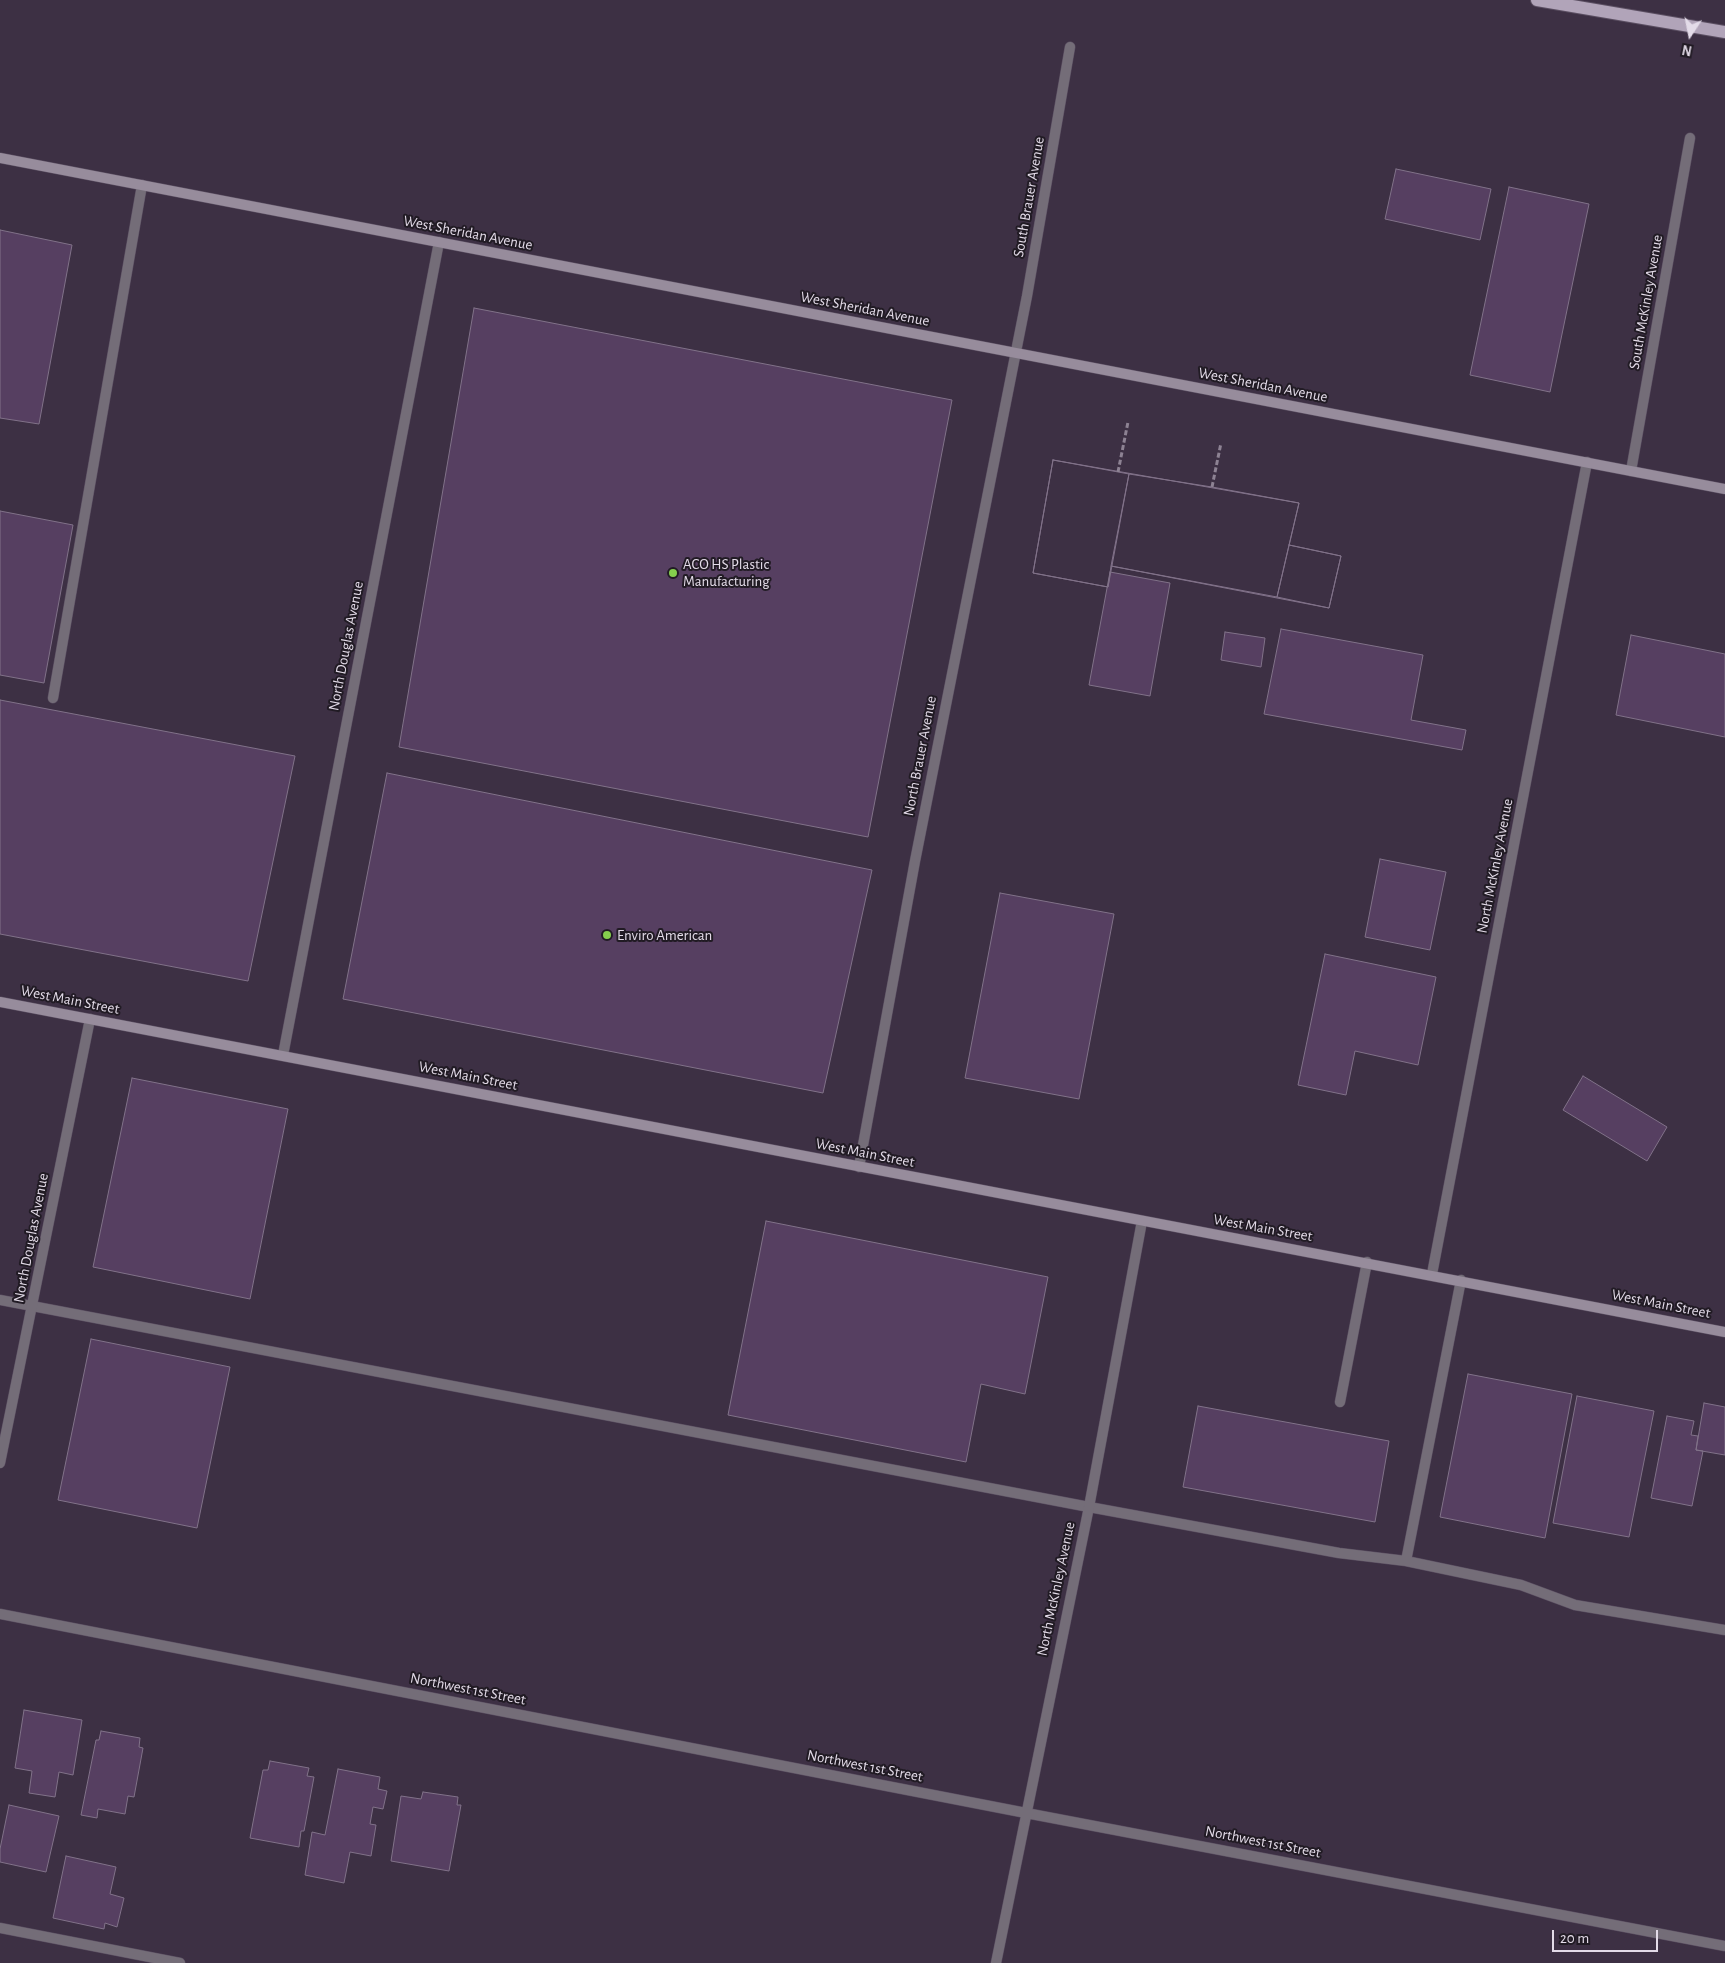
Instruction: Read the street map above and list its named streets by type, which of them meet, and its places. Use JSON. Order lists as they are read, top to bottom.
{
  "streets": {
    "main road": ["West Sheridan Avenue", "West Main Street"],
    "street": [
      "South Brauer Avenue",
      "South McKinley Avenue",
      "North Douglas Avenue",
      "North Brauer Avenue",
      "North McKinley Avenue",
      "Northwest 1st Street"
    ]
  },
  "crossings": [
    ["South Brauer Avenue", "West Sheridan Avenue"],
    ["South Brauer Avenue", "North Brauer Avenue"],
    ["West Sheridan Avenue", "South McKinley Avenue"],
    ["West Sheridan Avenue", "North Douglas Avenue"],
    ["West Sheridan Avenue", "North Brauer Avenue"],
    ["West Sheridan Avenue", "North McKinley Avenue"],
    ["North Douglas Avenue", "West Main Street"],
    ["North Brauer Avenue", "West Main Street"],
    ["North McKinley Avenue", "West Main Street"],
    ["North McKinley Avenue", "Northwest 1st Street"]
  ],
  "places": ["ACO HS Plastic Manufacturing", "Enviro American"],
  "scale_bar": "20 m",
  "north": "bottom"
}
